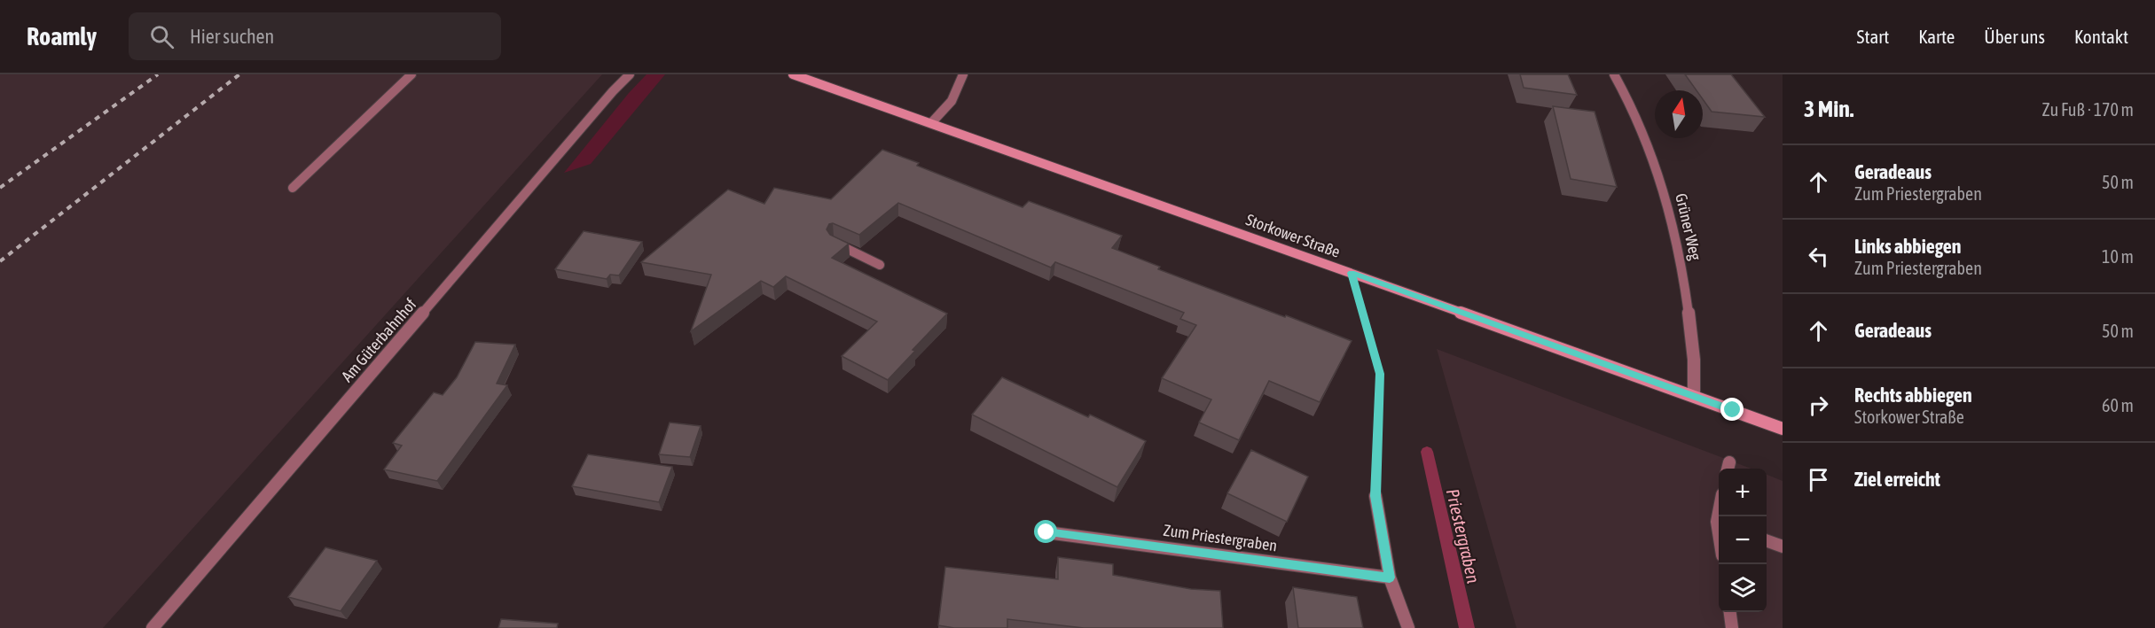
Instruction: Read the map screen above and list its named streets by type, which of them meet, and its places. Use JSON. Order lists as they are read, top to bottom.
{
  "streets": {
    "main road": ["Storkower Straße"],
    "street": ["Grüner Weg", "Am Güterbahnhof", "Zum Priestergraben"]
  },
  "crossings": [
    ["Grüner Weg", "Storkower Straße"]
  ],
  "water": ["Priestergraben"],
  "north": "top",
  "page": {
    "header": "Roamly",
    "search": "Hier suchen",
    "nav": [
      "Start",
      "Karte",
      "Über uns",
      "Kontakt"
    ],
    "heading": ["3 Min.", "Zu Fuß · 170 m"],
    "list": [
      ["Geradeaus", "Zum Priestergraben", "50 m"],
      ["Links abbiegen", "Zum Priestergraben", "10 m"],
      ["Geradeaus", "50 m"],
      ["Rechts abbiegen", "Storkower Straße", "60 m"],
      "Ziel erreicht"
    ],
    "map_buttons": ["+", "−"]
  }
}
